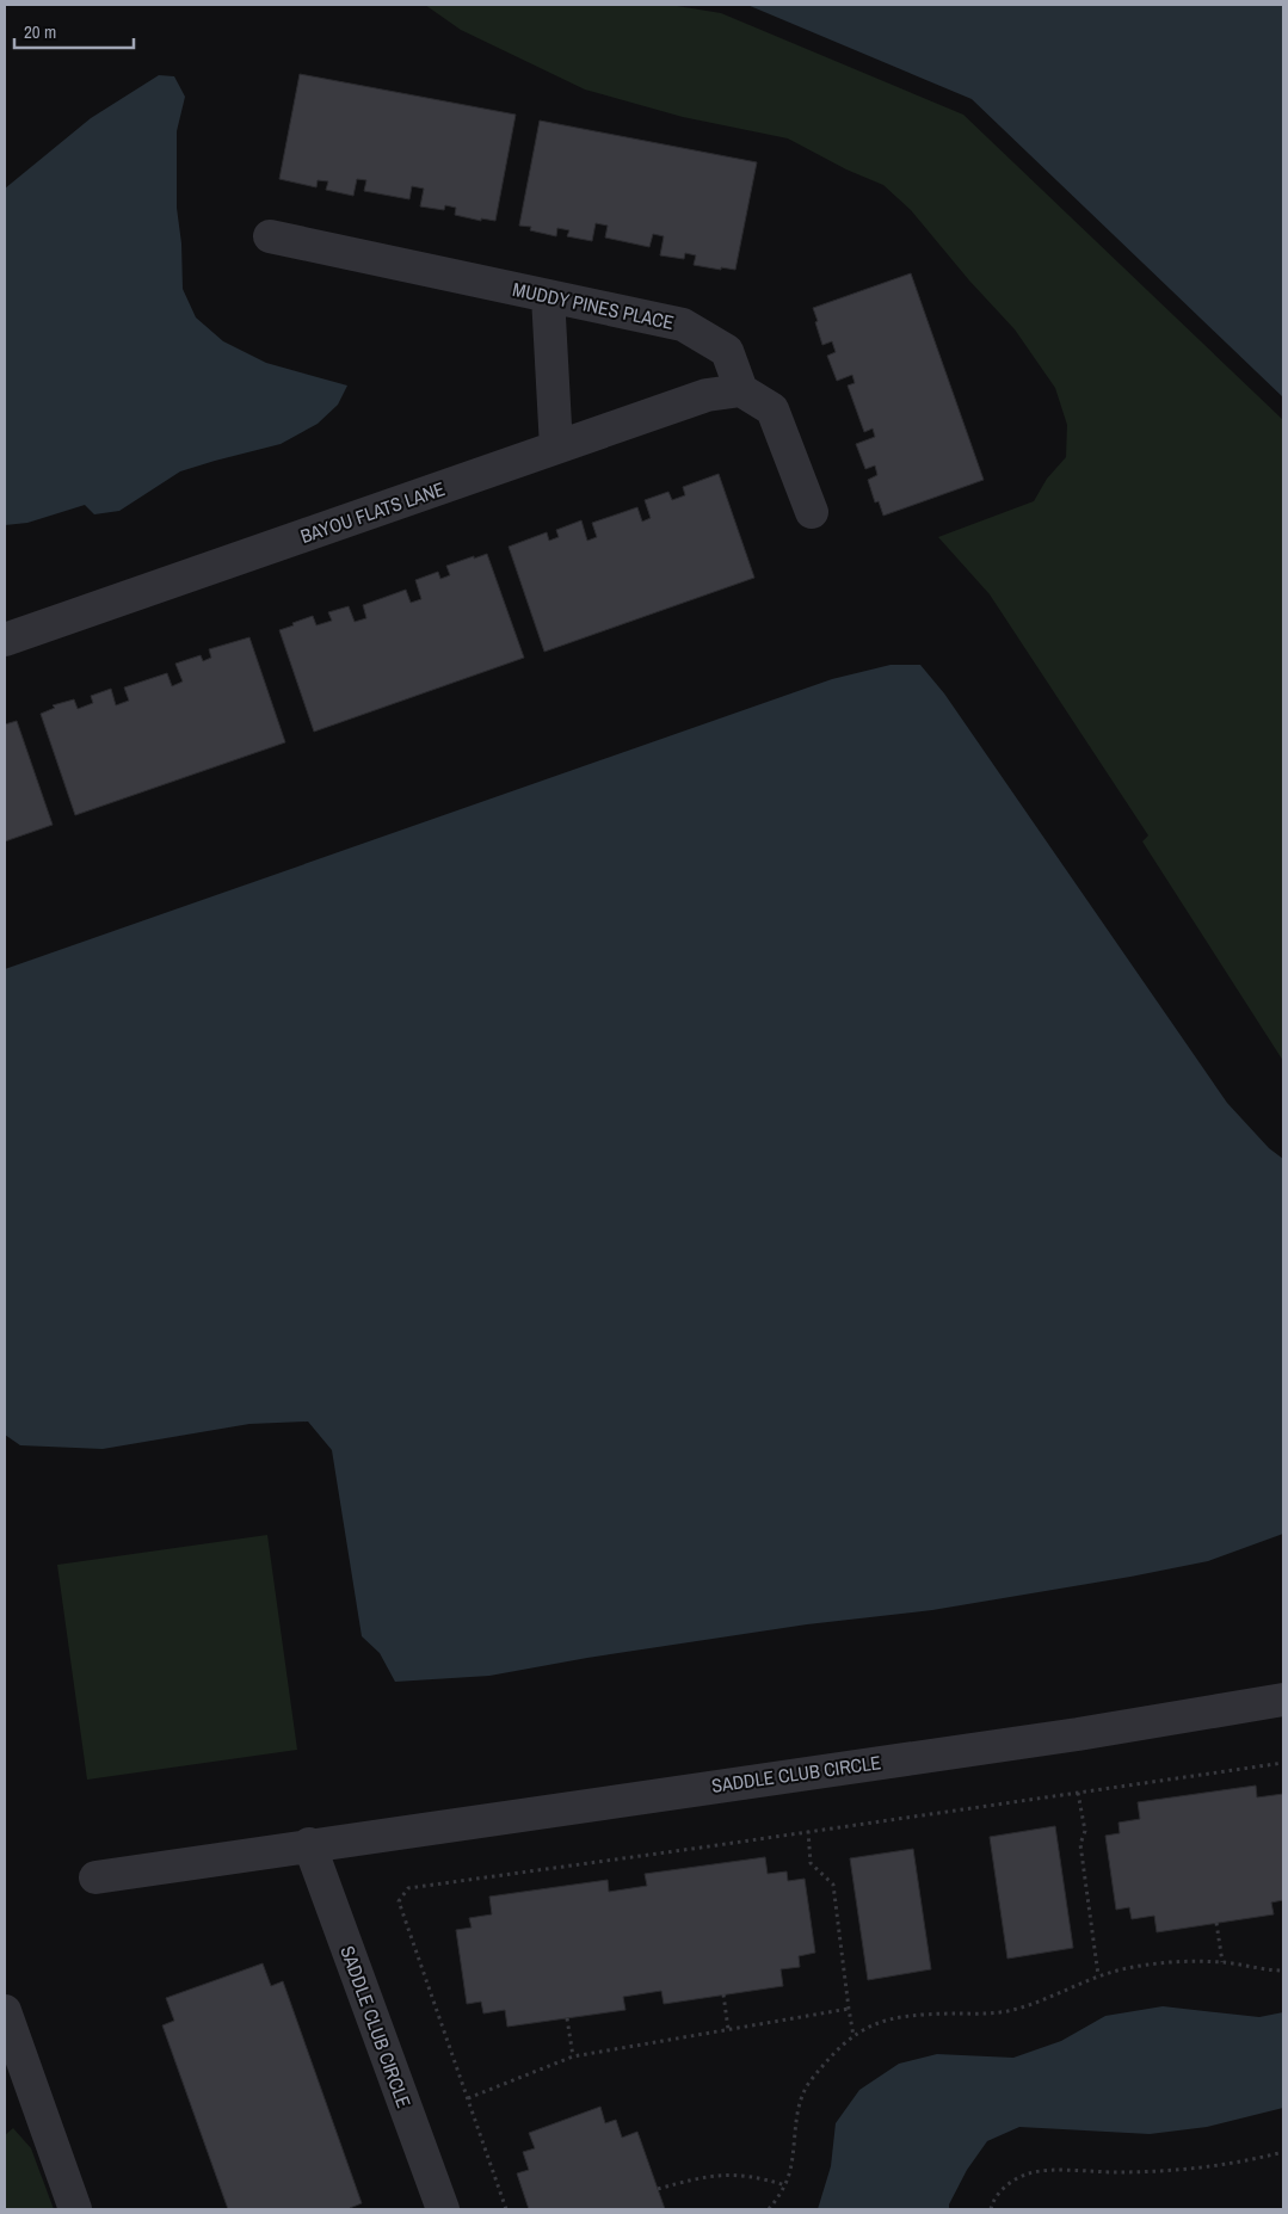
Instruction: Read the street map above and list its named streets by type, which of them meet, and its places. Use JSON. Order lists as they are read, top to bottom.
{
  "streets": {
    "street": ["MUDDY PINES PLACE", "BAYOU FLATS LANE", "SADDLE CLUB CIRCLE"]
  },
  "crossings": [
    ["MUDDY PINES PLACE", "BAYOU FLATS LANE"]
  ],
  "scale_bar": "20 m"
}
